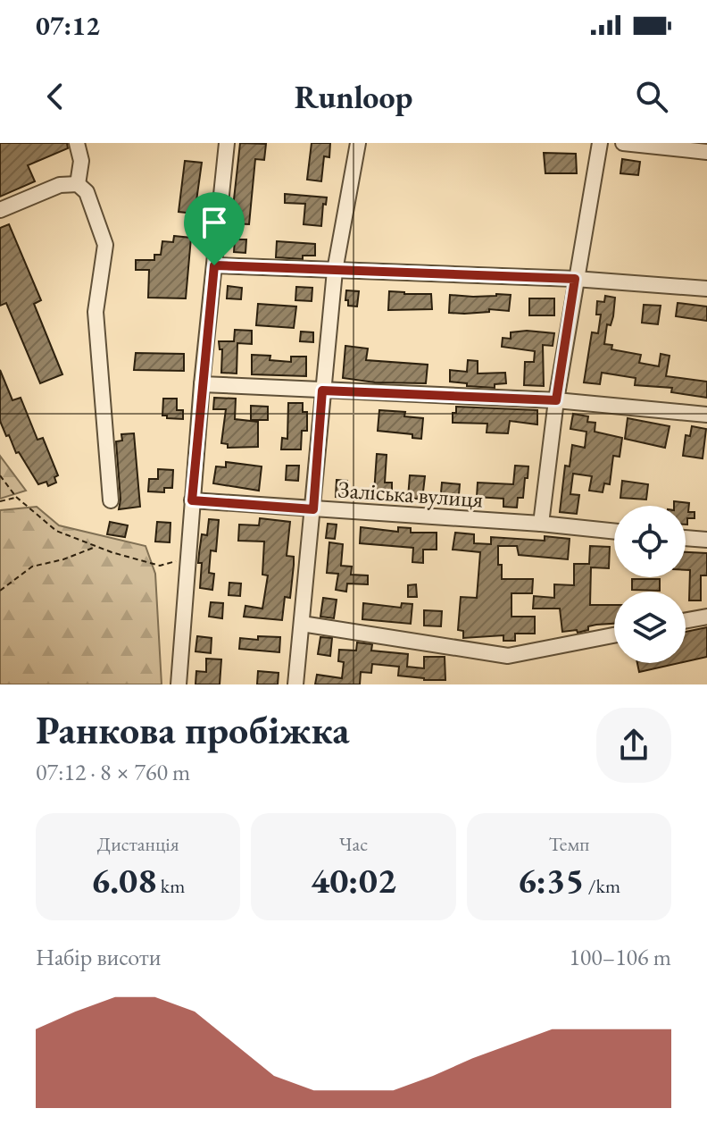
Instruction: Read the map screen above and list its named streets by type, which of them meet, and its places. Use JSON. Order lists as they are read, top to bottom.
{
  "streets": {
    "street": ["Заліська вулиця"]
  },
  "page": {
    "status": "07:12",
    "header": "Runloop",
    "heading": ["Ранкова пробіжка", "07:12 · 8 × 760 m"],
    "stats": [
      ["Дистанція", "6.08 km"],
      ["Час", "40:02"],
      ["Темп", "6:35 /km"]
    ],
    "chart": ["Набір висоти", "100–106 m"]
  }
}
